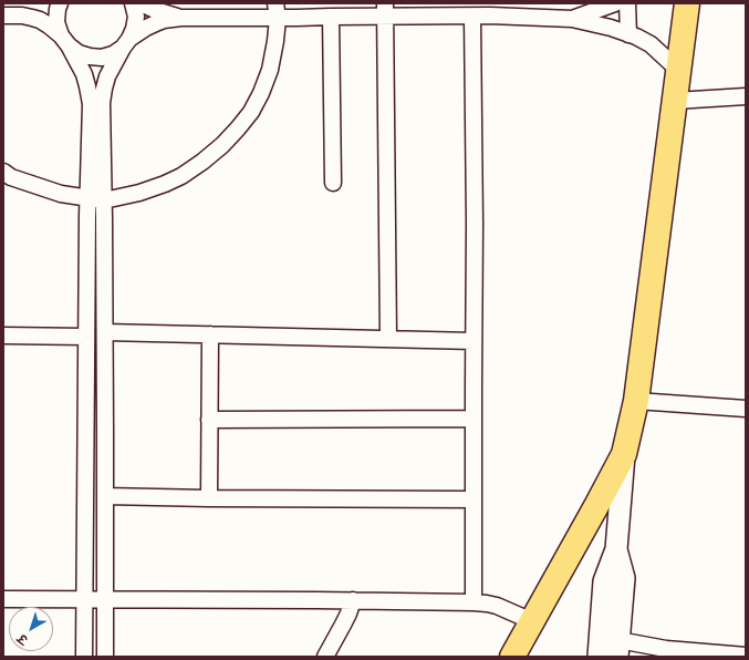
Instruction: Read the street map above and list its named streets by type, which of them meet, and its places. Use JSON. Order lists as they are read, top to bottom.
{
  "north": "bottom left"
}
